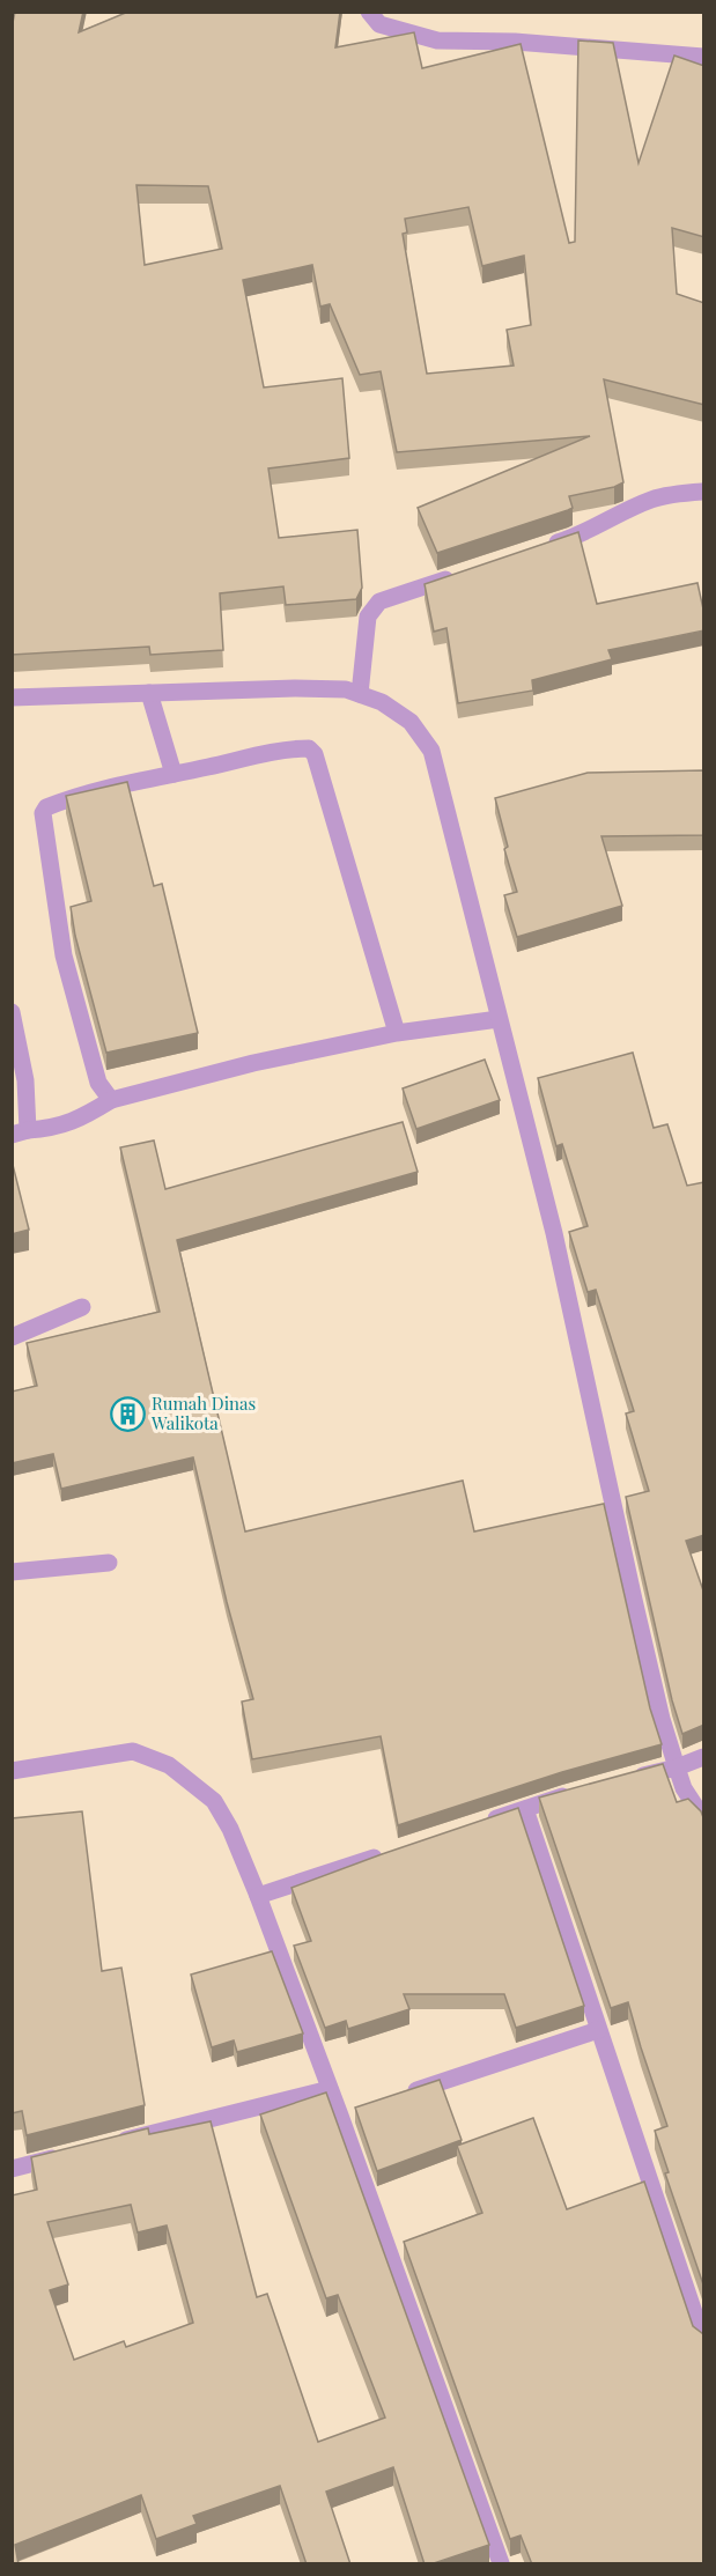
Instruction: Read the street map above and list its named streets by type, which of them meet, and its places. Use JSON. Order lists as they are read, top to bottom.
{
  "places": {
    "building": ["Rumah Dinas Walikota"]
  }
}
